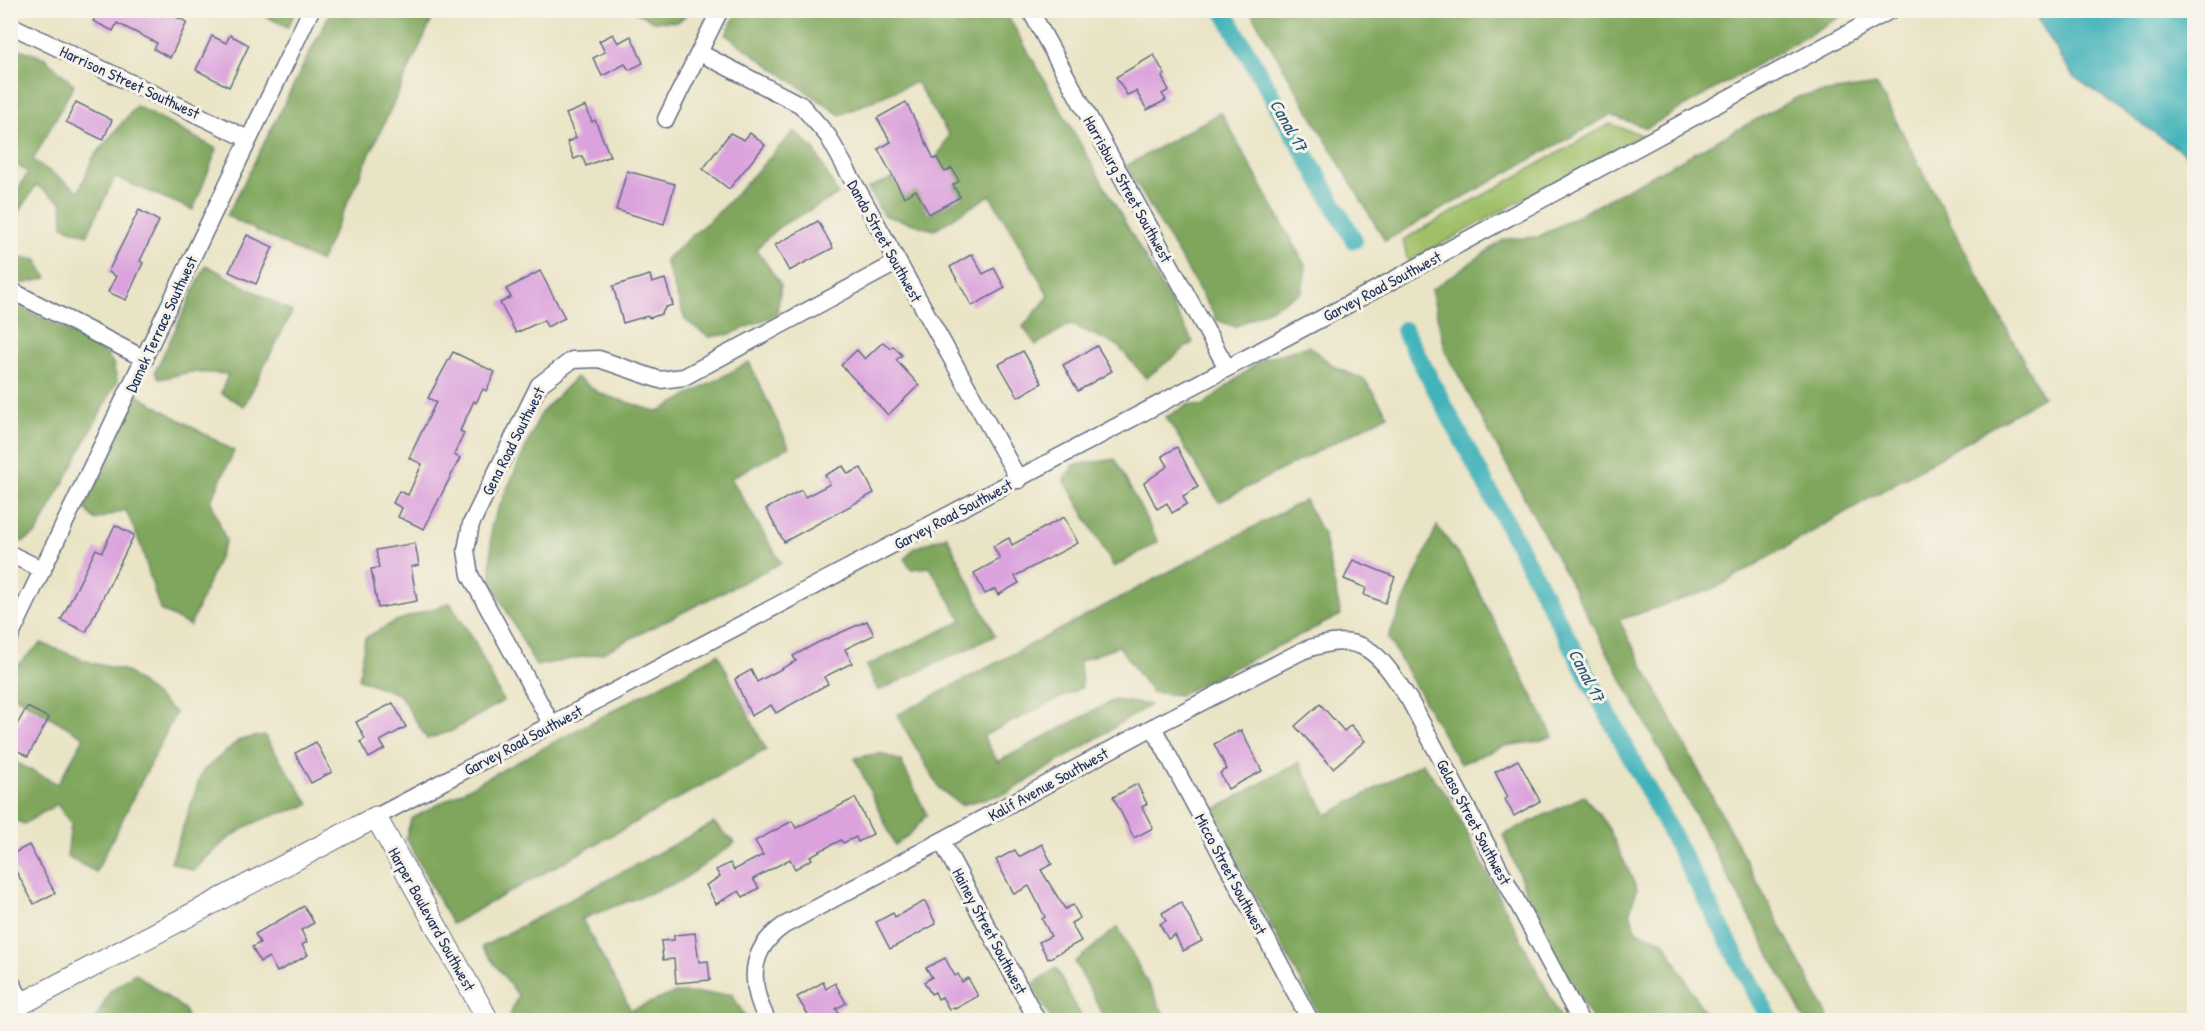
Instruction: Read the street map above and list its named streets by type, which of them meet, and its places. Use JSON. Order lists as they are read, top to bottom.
{
  "streets": {
    "street": [
      "Harrison Street Southwest",
      "Harrisburg Street Southwest",
      "Dando Street Southwest",
      "Garvey Road Southwest",
      "Damek Terrace Southwest",
      "Gena Road Southwest",
      "Kalif Avenue Southwest",
      "Gelaso Street Southwest",
      "Micco Street Southwest",
      "Harper Boulevard Southwest",
      "Hainey Street Southwest"
    ]
  },
  "crossings": [
    ["Harrison Street Southwest", "Damek Terrace Southwest"],
    ["Harrisburg Street Southwest", "Garvey Road Southwest"],
    ["Dando Street Southwest", "Garvey Road Southwest"],
    ["Dando Street Southwest", "Gena Road Southwest"],
    ["Garvey Road Southwest", "Gena Road Southwest"],
    ["Garvey Road Southwest", "Harper Boulevard Southwest"],
    ["Kalif Avenue Southwest", "Gelaso Street Southwest"],
    ["Kalif Avenue Southwest", "Micco Street Southwest"],
    ["Kalif Avenue Southwest", "Hainey Street Southwest"]
  ],
  "water": ["Canal 17"]
}
